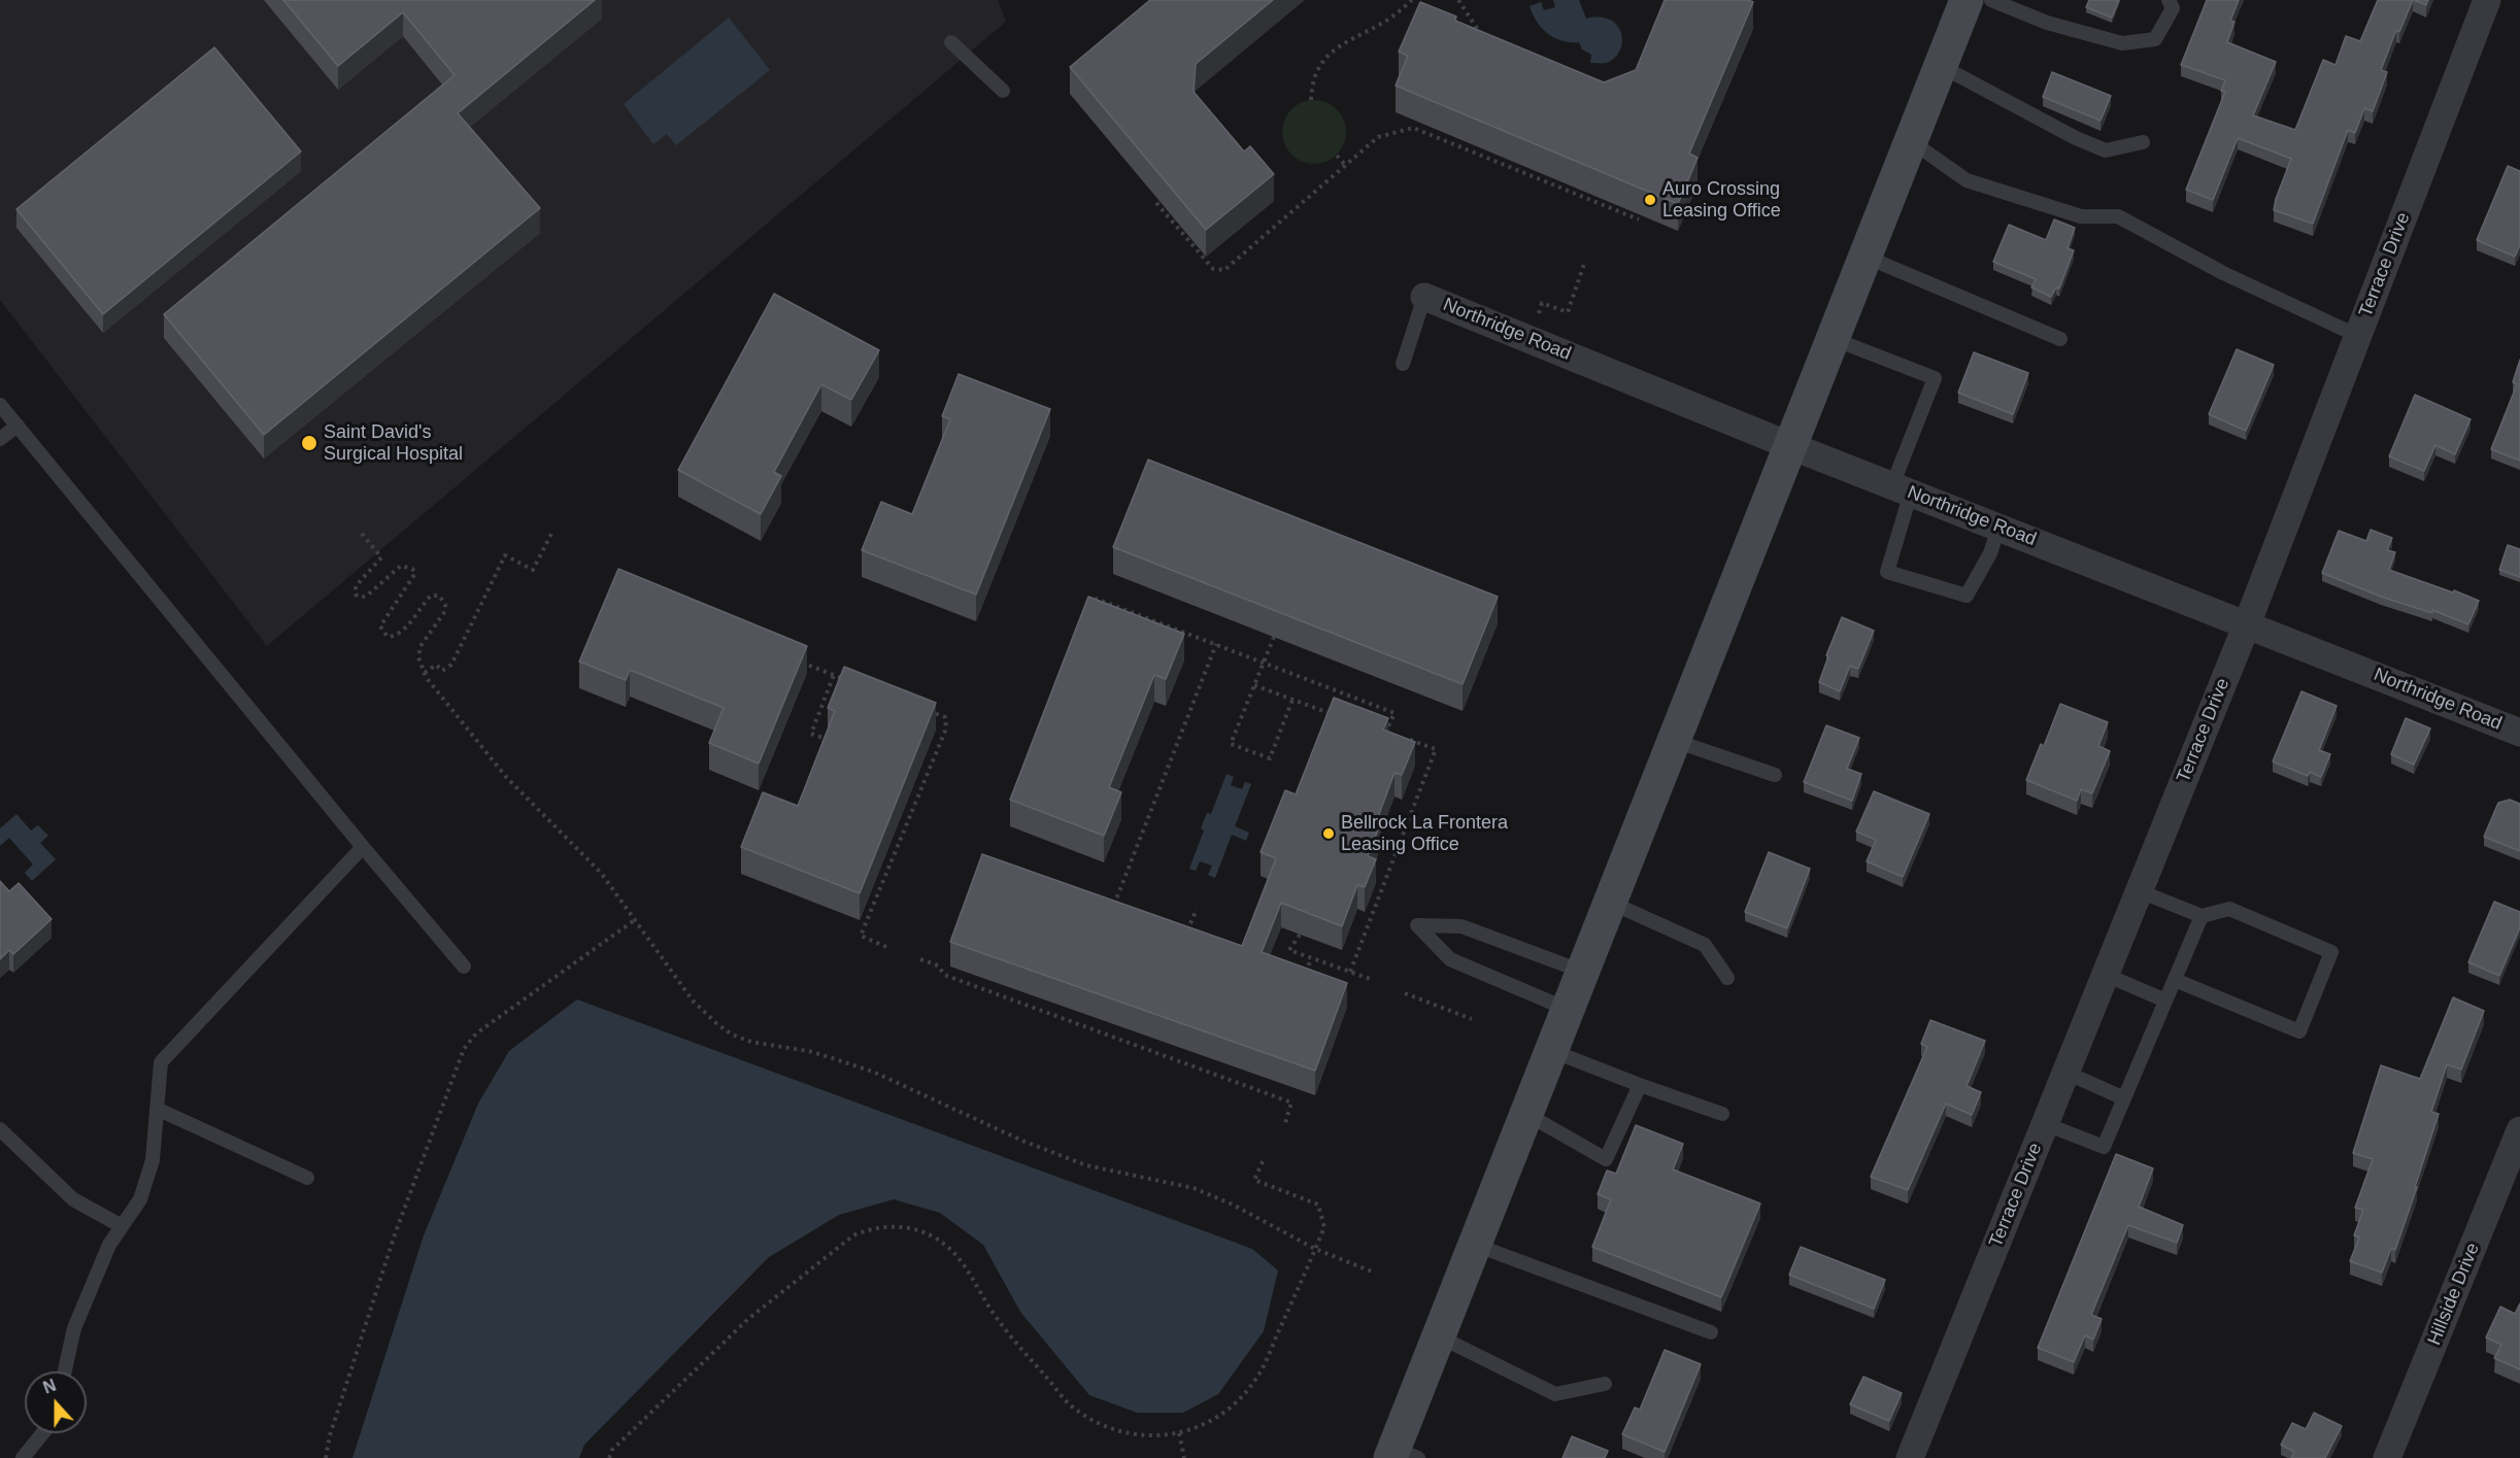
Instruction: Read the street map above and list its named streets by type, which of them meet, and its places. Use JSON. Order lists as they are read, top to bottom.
{
  "streets": {
    "street": ["Terrace Drive", "Northridge Road", "Hillside Drive"]
  },
  "crossings": [
    ["Terrace Drive", "Northridge Road"]
  ],
  "places": ["Auro Crossing Leasing Office", "Saint David's Surgical Hospital", "Bellrock La Frontera Leasing Office"],
  "north": "top"
}
